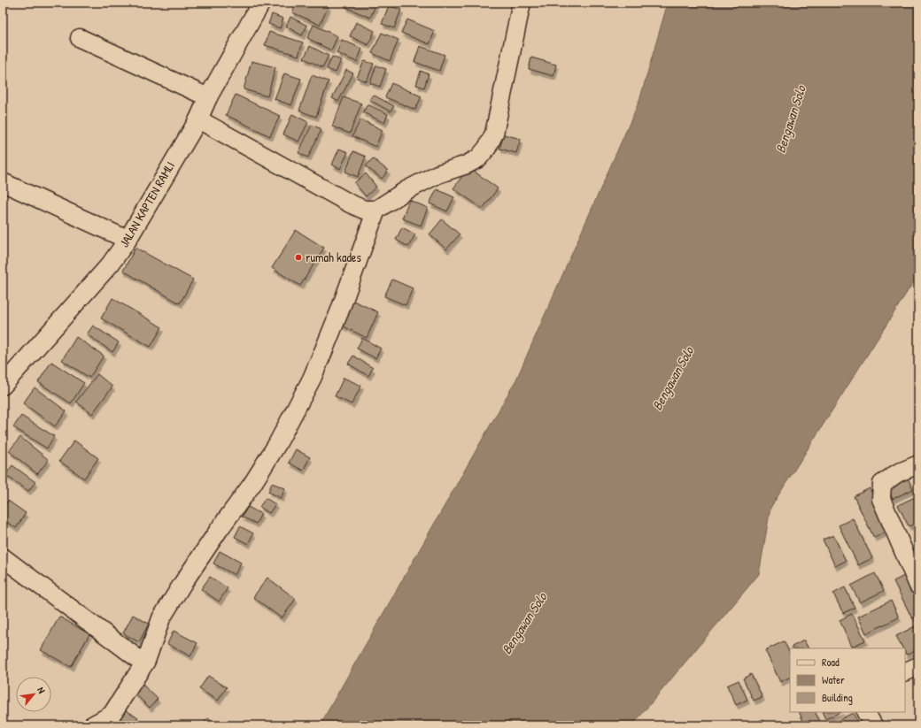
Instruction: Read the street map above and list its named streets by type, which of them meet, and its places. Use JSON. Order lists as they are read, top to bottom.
{
  "streets": {
    "street": ["JALAN KAPTEN RAMLI"]
  },
  "water": ["Bengawan Solo"],
  "places": ["rumah kades"],
  "legend": ["Road", "Water", "Building"],
  "north": "top right"
}
